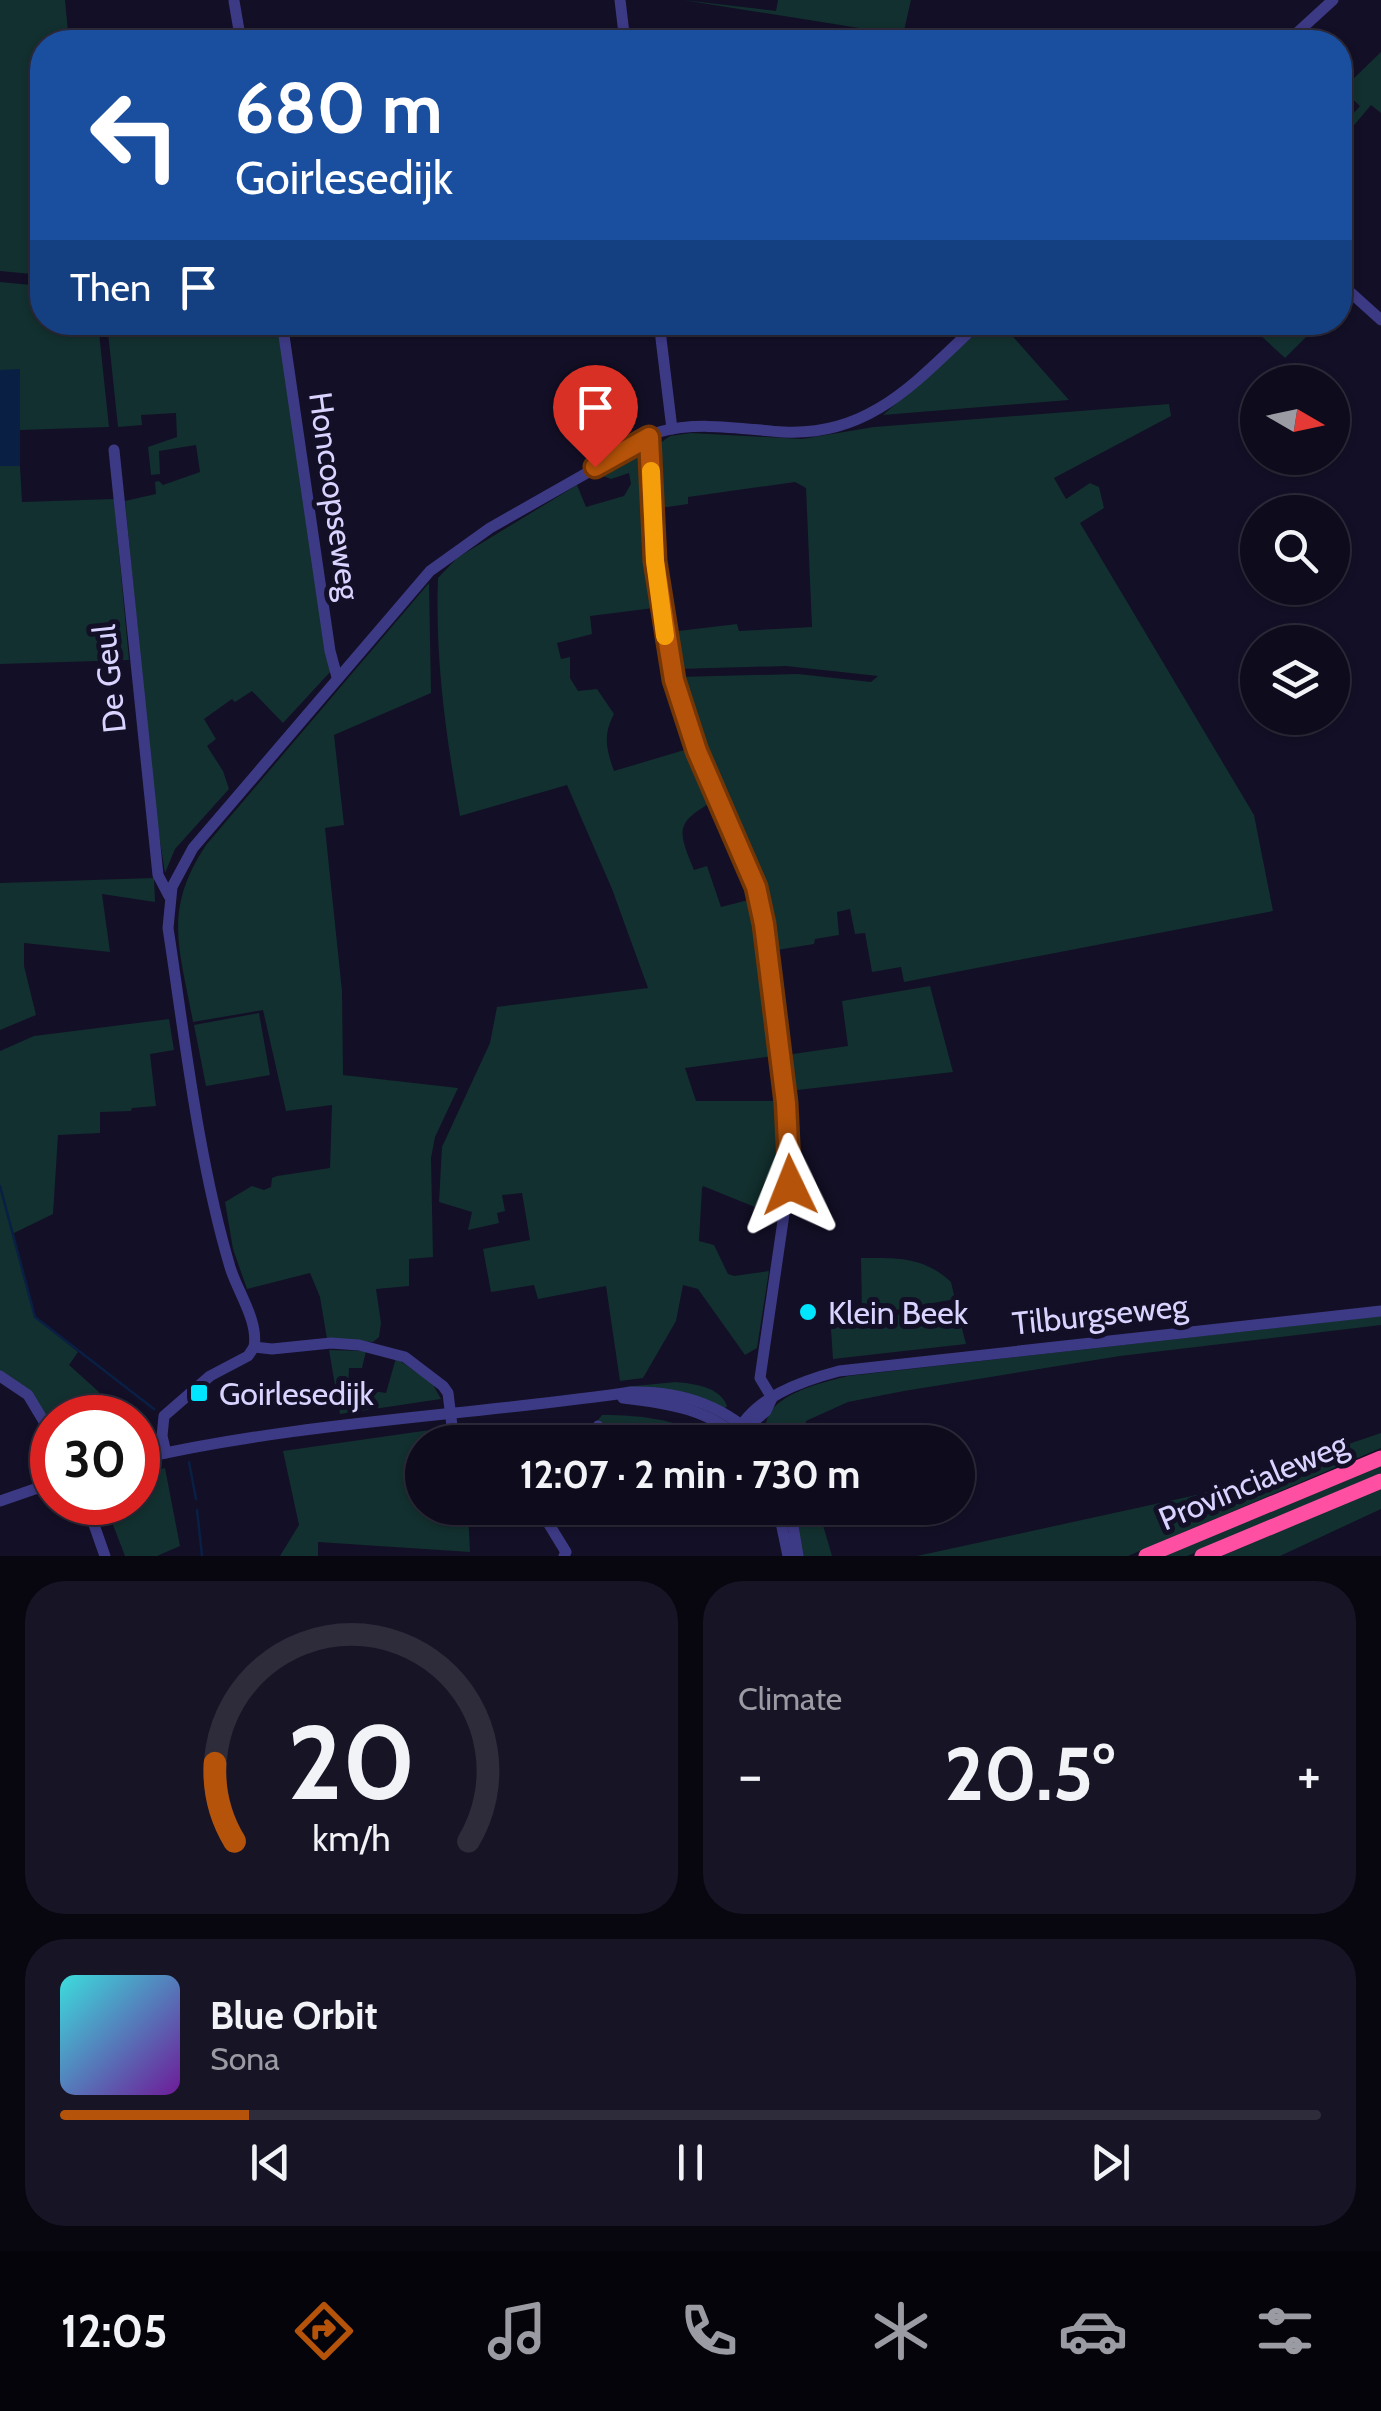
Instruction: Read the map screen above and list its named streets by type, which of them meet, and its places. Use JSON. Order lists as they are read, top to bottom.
{
  "streets": {
    "highway": ["Provincialeweg"],
    "street": ["Honcoopseweg", "De Geul", "Tilburgseweg"]
  },
  "places": {
    "other": ["Klein Beek"],
    "transit": ["Goirlesedijk"]
  },
  "north": "right",
  "page": {
    "turn": ["680 m", "Goirlesedijk"],
    "then": "Then",
    "limit": "30",
    "trip": "12:07 · 2 min · 730 m",
    "tile": "Climate",
    "heat": ["−", "20.5°", "+"],
    "song": ["Blue Orbit", "Sona"],
    "tabs": "12:05",
    "gauge": ["20", "km/h"]
  }
}
